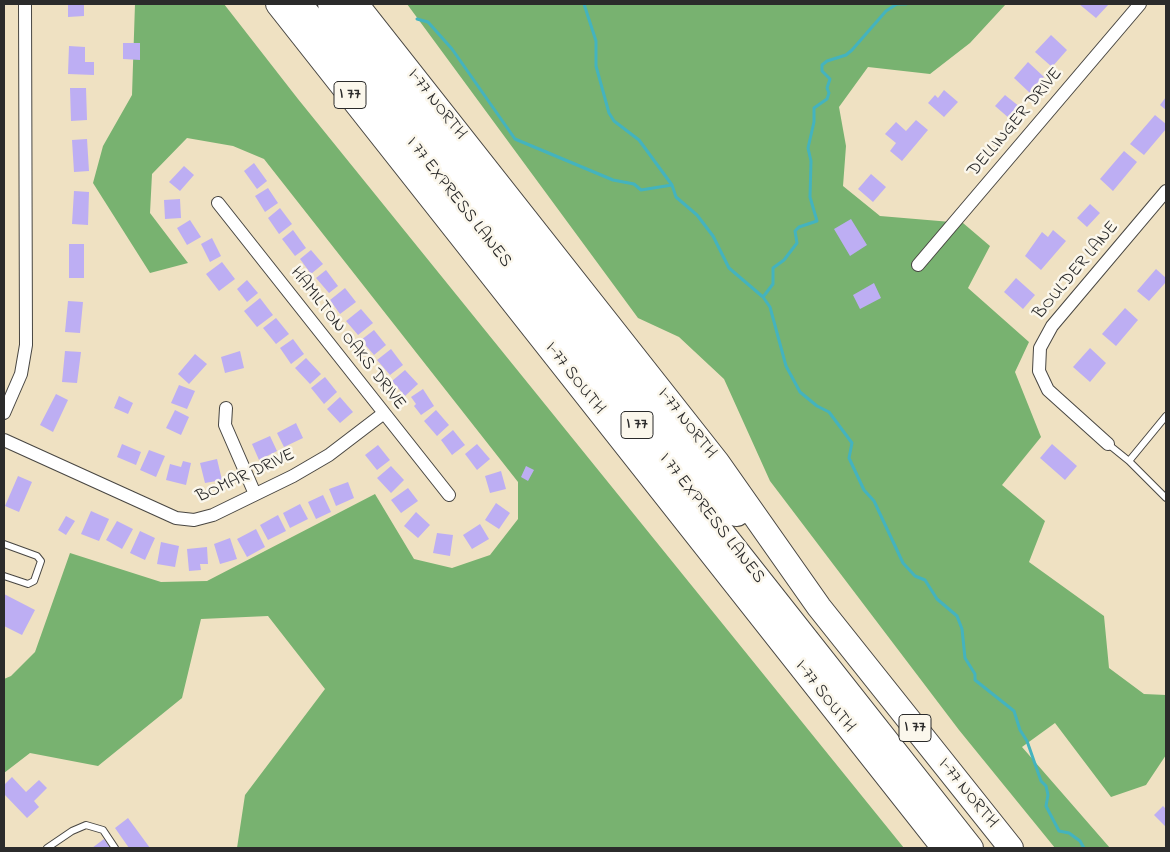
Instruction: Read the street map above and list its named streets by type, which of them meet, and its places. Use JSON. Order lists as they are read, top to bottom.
{
  "streets": {
    "highway": [
      "I 77",
      "I-77 NORTH",
      "I 77 EXPRESS LANES",
      "I-77 SOUTH"
    ],
    "street": [
      "DELLINGER DRIVE",
      "BOULDER LANE",
      "HAMILTON OAKS DRIVE",
      "BOMAR DRIVE"
    ]
  },
  "crossings": [
    ["I-77 NORTH", "I 77 EXPRESS LANES"],
    ["HAMILTON OAKS DRIVE", "BOMAR DRIVE"]
  ]
}
